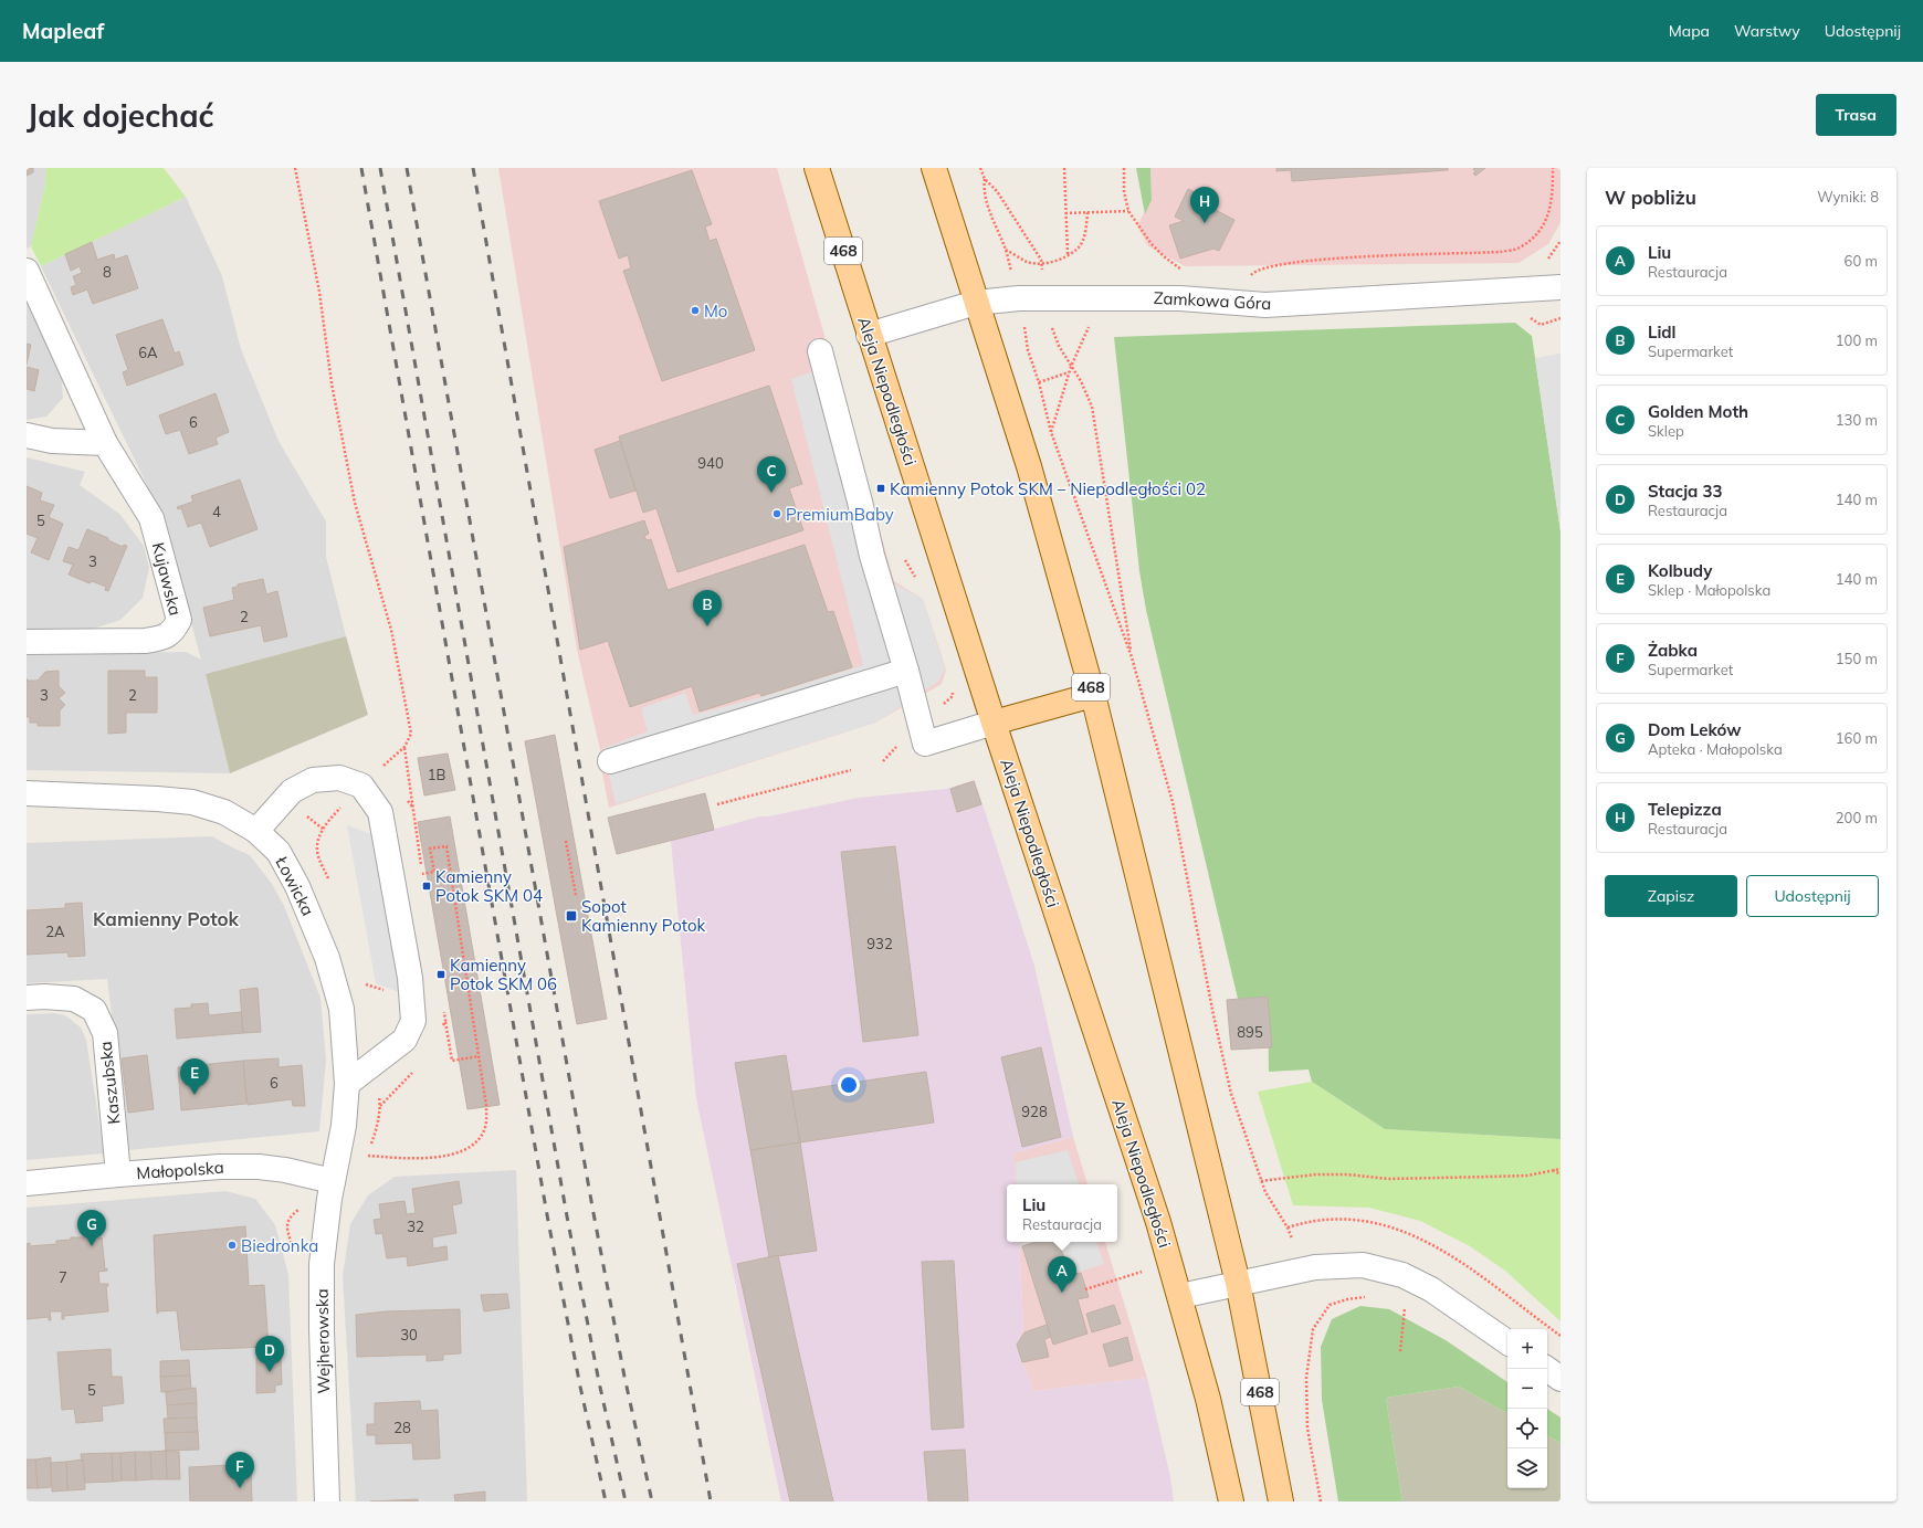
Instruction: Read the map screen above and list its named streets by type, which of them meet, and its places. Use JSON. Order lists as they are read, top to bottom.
{
  "streets": {
    "main road": ["468", "Aleja Niepodległości"],
    "street": [
      "Zamkowa Góra",
      "Kujawska",
      "Łowicka",
      "Kaszubska",
      "Małopolska",
      "Wejherowska"
    ]
  },
  "crossings": [
    ["468", "Zamkowa Góra"],
    ["Zamkowa Góra", "Aleja Niepodległości"],
    ["Łowicka", "Małopolska"],
    ["Łowicka", "Wejherowska"],
    ["Kaszubska", "Małopolska"],
    ["Małopolska", "Wejherowska"]
  ],
  "districts": ["Kamienny Potok"],
  "places": {
    "other": ["Mo", "PremiumBaby", "Biedronka"],
    "transit": [
      "Kamienny Potok SKM – Niepodległości 02",
      "Kamienny Potok SKM 04",
      "Sopot Kamienny Potok",
      "Kamienny Potok SKM 06"
    ]
  },
  "house_numbers": [
    "8",
    "6A",
    "6",
    "940",
    "4",
    "5",
    "3",
    "2",
    "3",
    "2",
    "1B",
    "2A",
    "932",
    "895",
    "6",
    "928",
    "32",
    "7",
    "30",
    "5",
    "28"
  ],
  "page": {
    "header": "Mapleaf",
    "nav": ["Mapa", "Warstwy", "Udostępnij"],
    "buttons": [
      "Trasa",
      ["Zapisz", "Udostępnij"]
    ],
    "title": "Jak dojechać",
    "heading": ["W pobliżu", "Wyniki: 8"],
    "pins": [
      "H",
      "C",
      "B",
      "E",
      "G",
      "A",
      "D",
      "F"
    ],
    "list": [
      {
        "mark": "A",
        "name": "Liu",
        "note": "Restauracja",
        "value": "60 m"
      },
      {
        "mark": "B",
        "name": "Lidl",
        "note": "Supermarket",
        "value": "100 m"
      },
      {
        "mark": "C",
        "name": "Golden Moth",
        "note": "Sklep",
        "value": "130 m"
      },
      {
        "mark": "D",
        "name": "Stacja 33",
        "note": "Restauracja",
        "value": "140 m"
      },
      {
        "mark": "E",
        "name": "Kolbudy",
        "note": "Sklep · Małopolska",
        "value": "140 m"
      },
      {
        "mark": "F",
        "name": "Żabka",
        "note": "Supermarket",
        "value": "150 m"
      },
      {
        "mark": "G",
        "name": "Dom Leków",
        "note": "Apteka · Małopolska",
        "value": "160 m"
      },
      {
        "mark": "H",
        "name": "Telepizza",
        "note": "Restauracja",
        "value": "200 m"
      }
    ],
    "popup": ["Liu", "Restauracja"],
    "map_buttons": ["+", "−"]
  }
}
